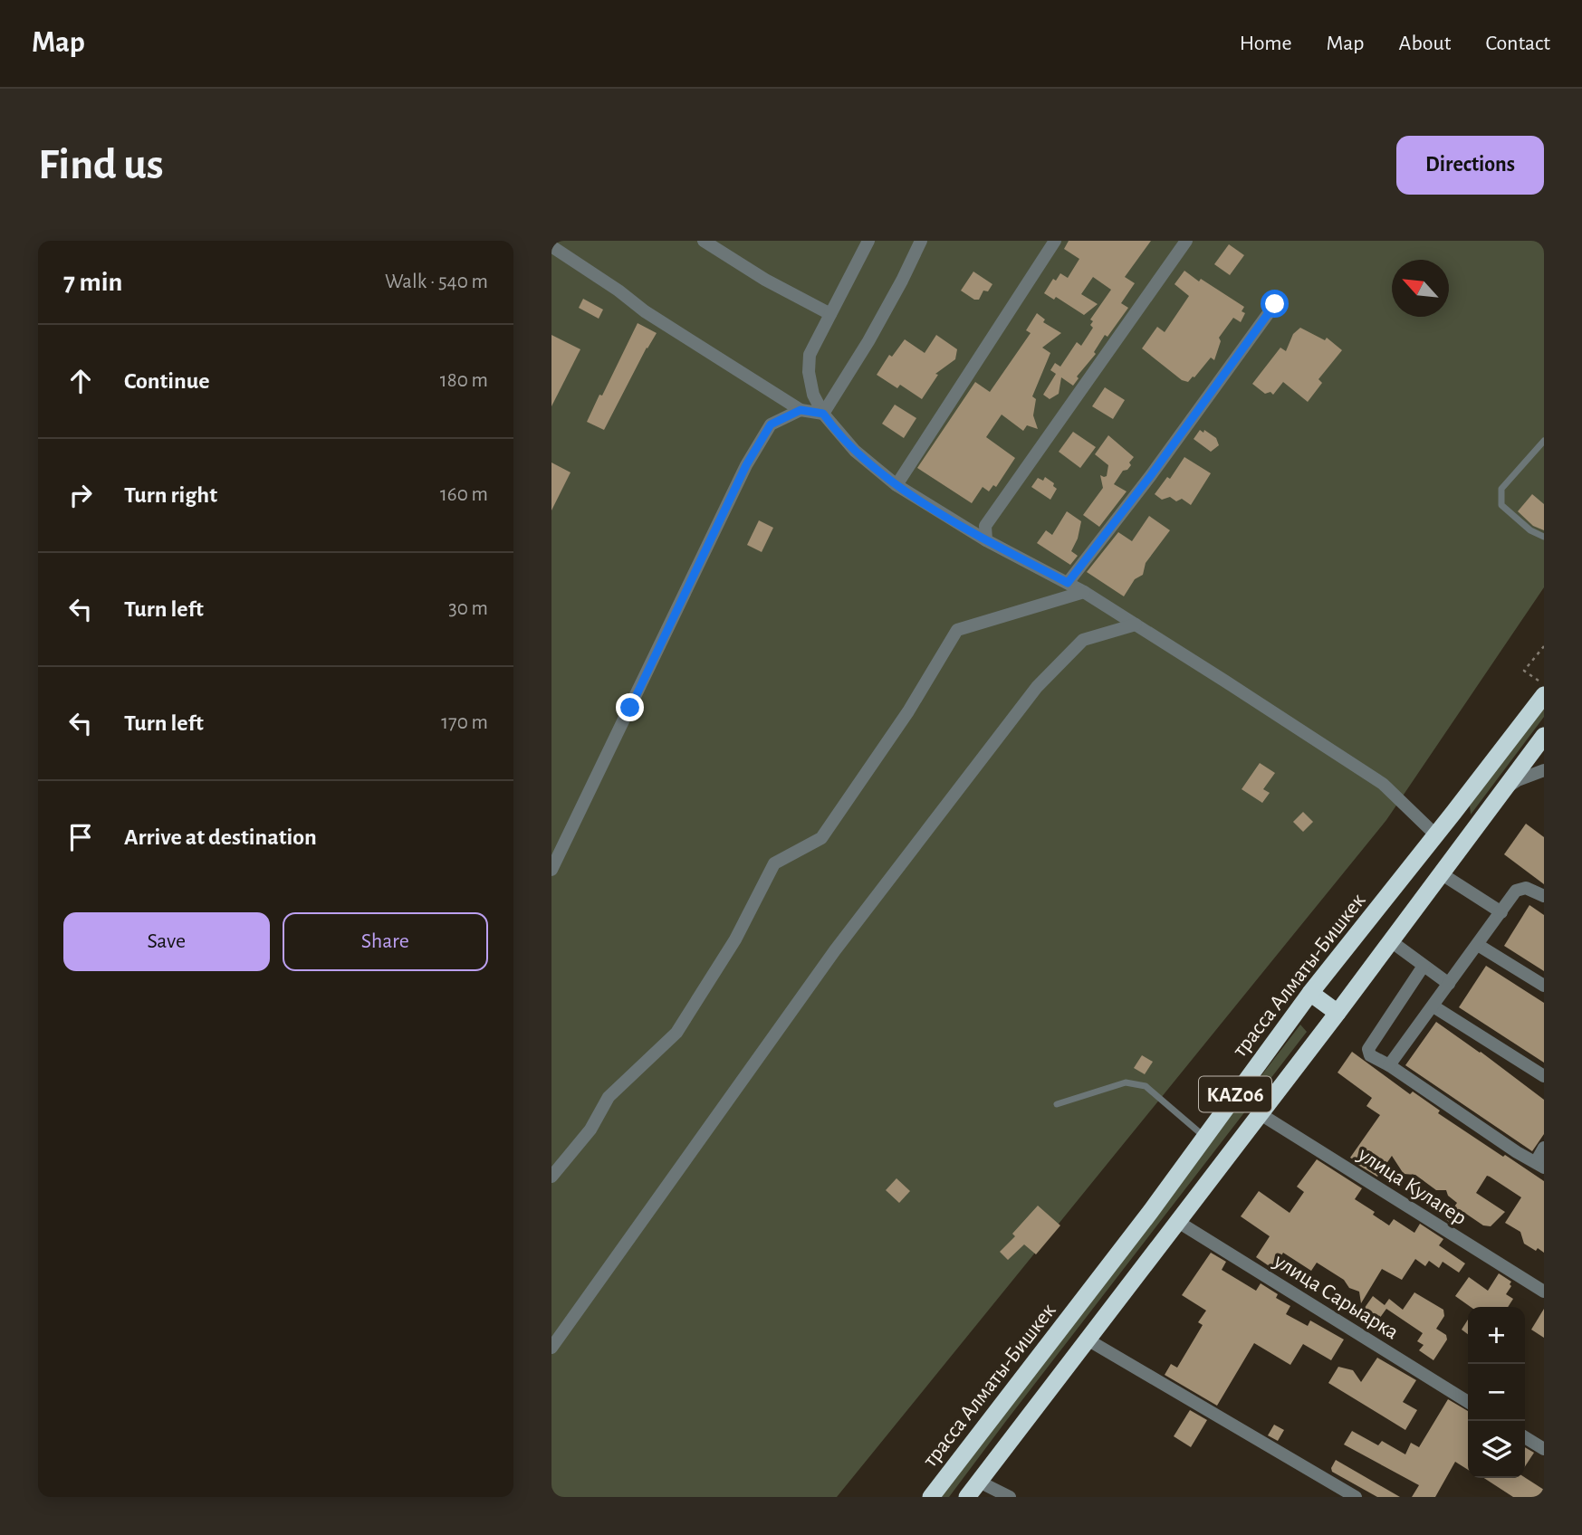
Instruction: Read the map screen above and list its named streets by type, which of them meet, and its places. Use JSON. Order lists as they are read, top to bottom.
{
  "streets": {
    "highway": ["трасса Алматы-Бишкек", "KАZ06"],
    "street": ["улица Кулагер", "улица Сарыарка"]
  },
  "crossings": [
    ["KАZ06", "улица Кулагер"],
    ["KАZ06", "улица Сарыарка"]
  ],
  "north": "top left",
  "page": {
    "header": "Map",
    "nav": [
      "Home",
      "Map",
      "About",
      "Contact"
    ],
    "buttons": [
      "Directions",
      ["Save", "Share"]
    ],
    "title": "Find us",
    "heading": ["7 min", "Walk · 540 m"],
    "list": [
      ["Continue", "180 m"],
      ["Turn right", "160 m"],
      ["Turn left", "30 m"],
      ["Turn left", "170 m"],
      "Arrive at destination"
    ],
    "map_buttons": ["+", "−"]
  }
}
